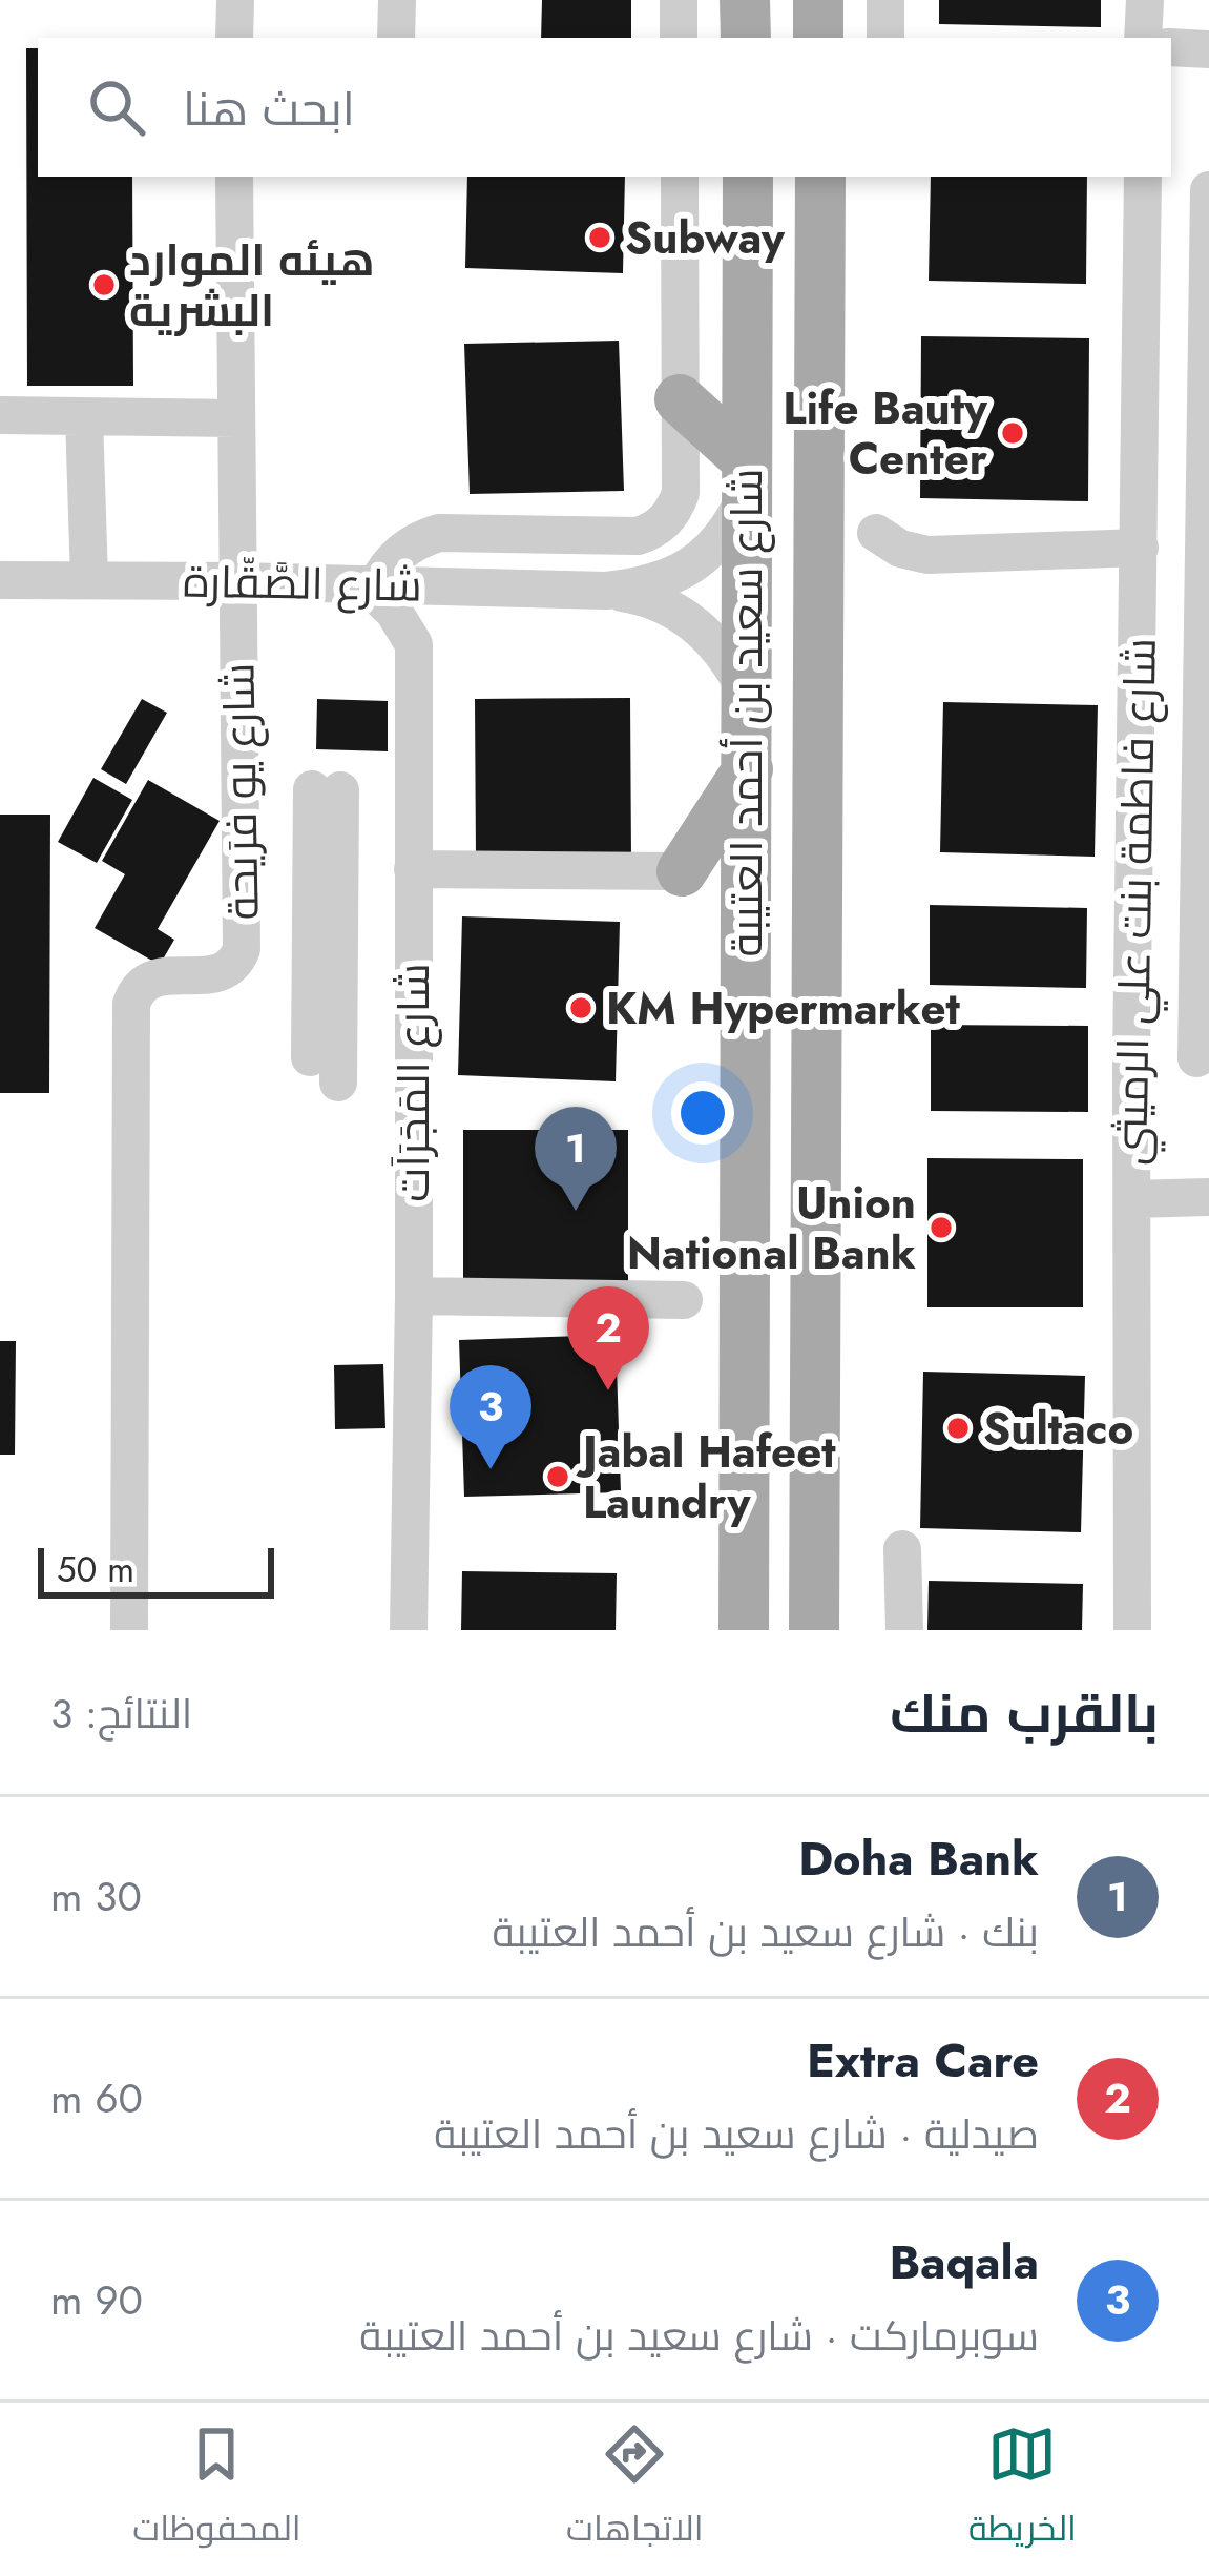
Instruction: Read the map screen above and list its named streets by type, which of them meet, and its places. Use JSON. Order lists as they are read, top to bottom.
{
  "streets": {
    "main road": ["شارع سعيد بن أحمد العتيبة"],
    "street": [
      "شارع الصَّقّارة",
      "شارع يو فرَيحة",
      "شارع فاطمة بنت علي الرميثي",
      "شارع المَجَرَاَت"
    ]
  },
  "crossings": [
    ["شارع الصَّقّارة", "شارع سعيد بن أحمد العتيبة"],
    ["شارع الصَّقّارة", "شارع يو فرَيحة"],
    ["شارع الصَّقّارة", "شارع المَجَرَاَت"]
  ],
  "places": [
    "Subway",
    "هيئه الموارد البشرية",
    "Life Bauty Center",
    "KM Hypermarket",
    "Union National Bank",
    "Sultaco",
    "Jabal Hafeet Laundry"
  ],
  "scale_bar": "50 m",
  "page": {
    "search": "ابحث هنا",
    "pins": ["1", "2", "3"],
    "scale": "50 m",
    "heading": ["بالقرب منك", "النتائج: 3"],
    "list": [
      {
        "mark": "1",
        "name": "Doha Bank",
        "note": "بنك · شارع سعيد بن أحمد العتيبة",
        "value": "30 m"
      },
      {
        "mark": "2",
        "name": "Extra Care",
        "note": "صيدلية · شارع سعيد بن أحمد العتيبة",
        "value": "60 m"
      },
      {
        "mark": "3",
        "name": "Baqala",
        "note": "سوبرماركت · شارع سعيد بن أحمد العتيبة",
        "value": "90 m"
      }
    ],
    "nav": ["الخريطة", "الاتجاهات", "المحفوظات"]
  }
}
